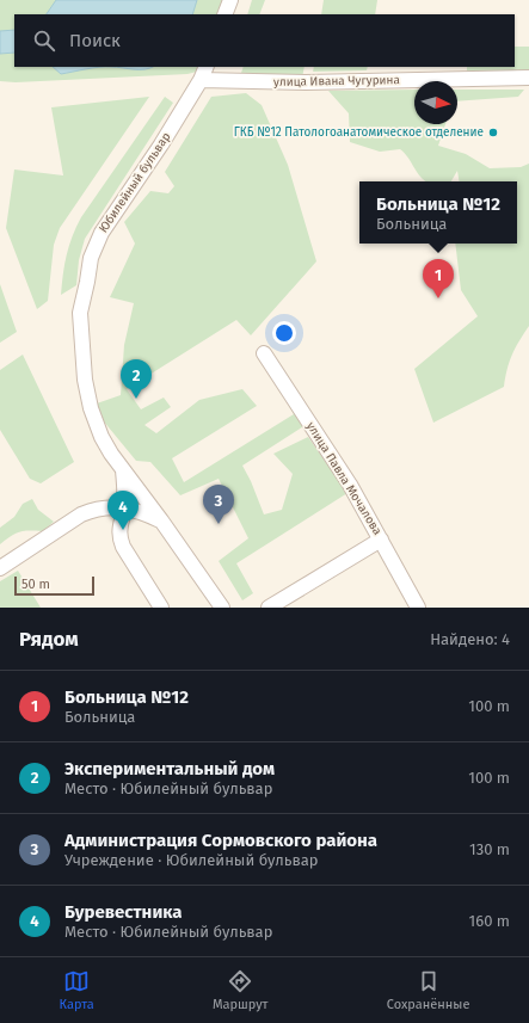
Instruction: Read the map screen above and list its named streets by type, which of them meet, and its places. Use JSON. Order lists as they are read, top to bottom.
{
  "streets": {
    "street": ["улица Ивана Чугурина", "Юбилейный бульвар", "улица Павла Мочалова"]
  },
  "crossings": [
    ["улица Ивана Чугурина", "Юбилейный бульвар"]
  ],
  "places": ["ГКБ №12 Патологоанатомическое отделение"],
  "scale_bar": "50 m",
  "north": "right",
  "page": {
    "search": "Поиск",
    "popup": ["Больница №12", "Больница"],
    "pins": [
      "1",
      "2",
      "3",
      "4"
    ],
    "scale": "50 m",
    "heading": ["Рядом", "Найдено: 4"],
    "list": [
      {
        "mark": "1",
        "name": "Больница №12",
        "note": "Больница",
        "value": "100 m"
      },
      {
        "mark": "2",
        "name": "Экспериментальный дом",
        "note": "Место · Юбилейный бульвар",
        "value": "100 m"
      },
      {
        "mark": "3",
        "name": "Администрация Сормовского района",
        "note": "Учреждение · Юбилейный бульвар",
        "value": "130 m"
      },
      {
        "mark": "4",
        "name": "Буревестника",
        "note": "Место · Юбилейный бульвар",
        "value": "160 m"
      }
    ],
    "nav": ["Карта", "Маршрут", "Сохранённые"]
  }
}
